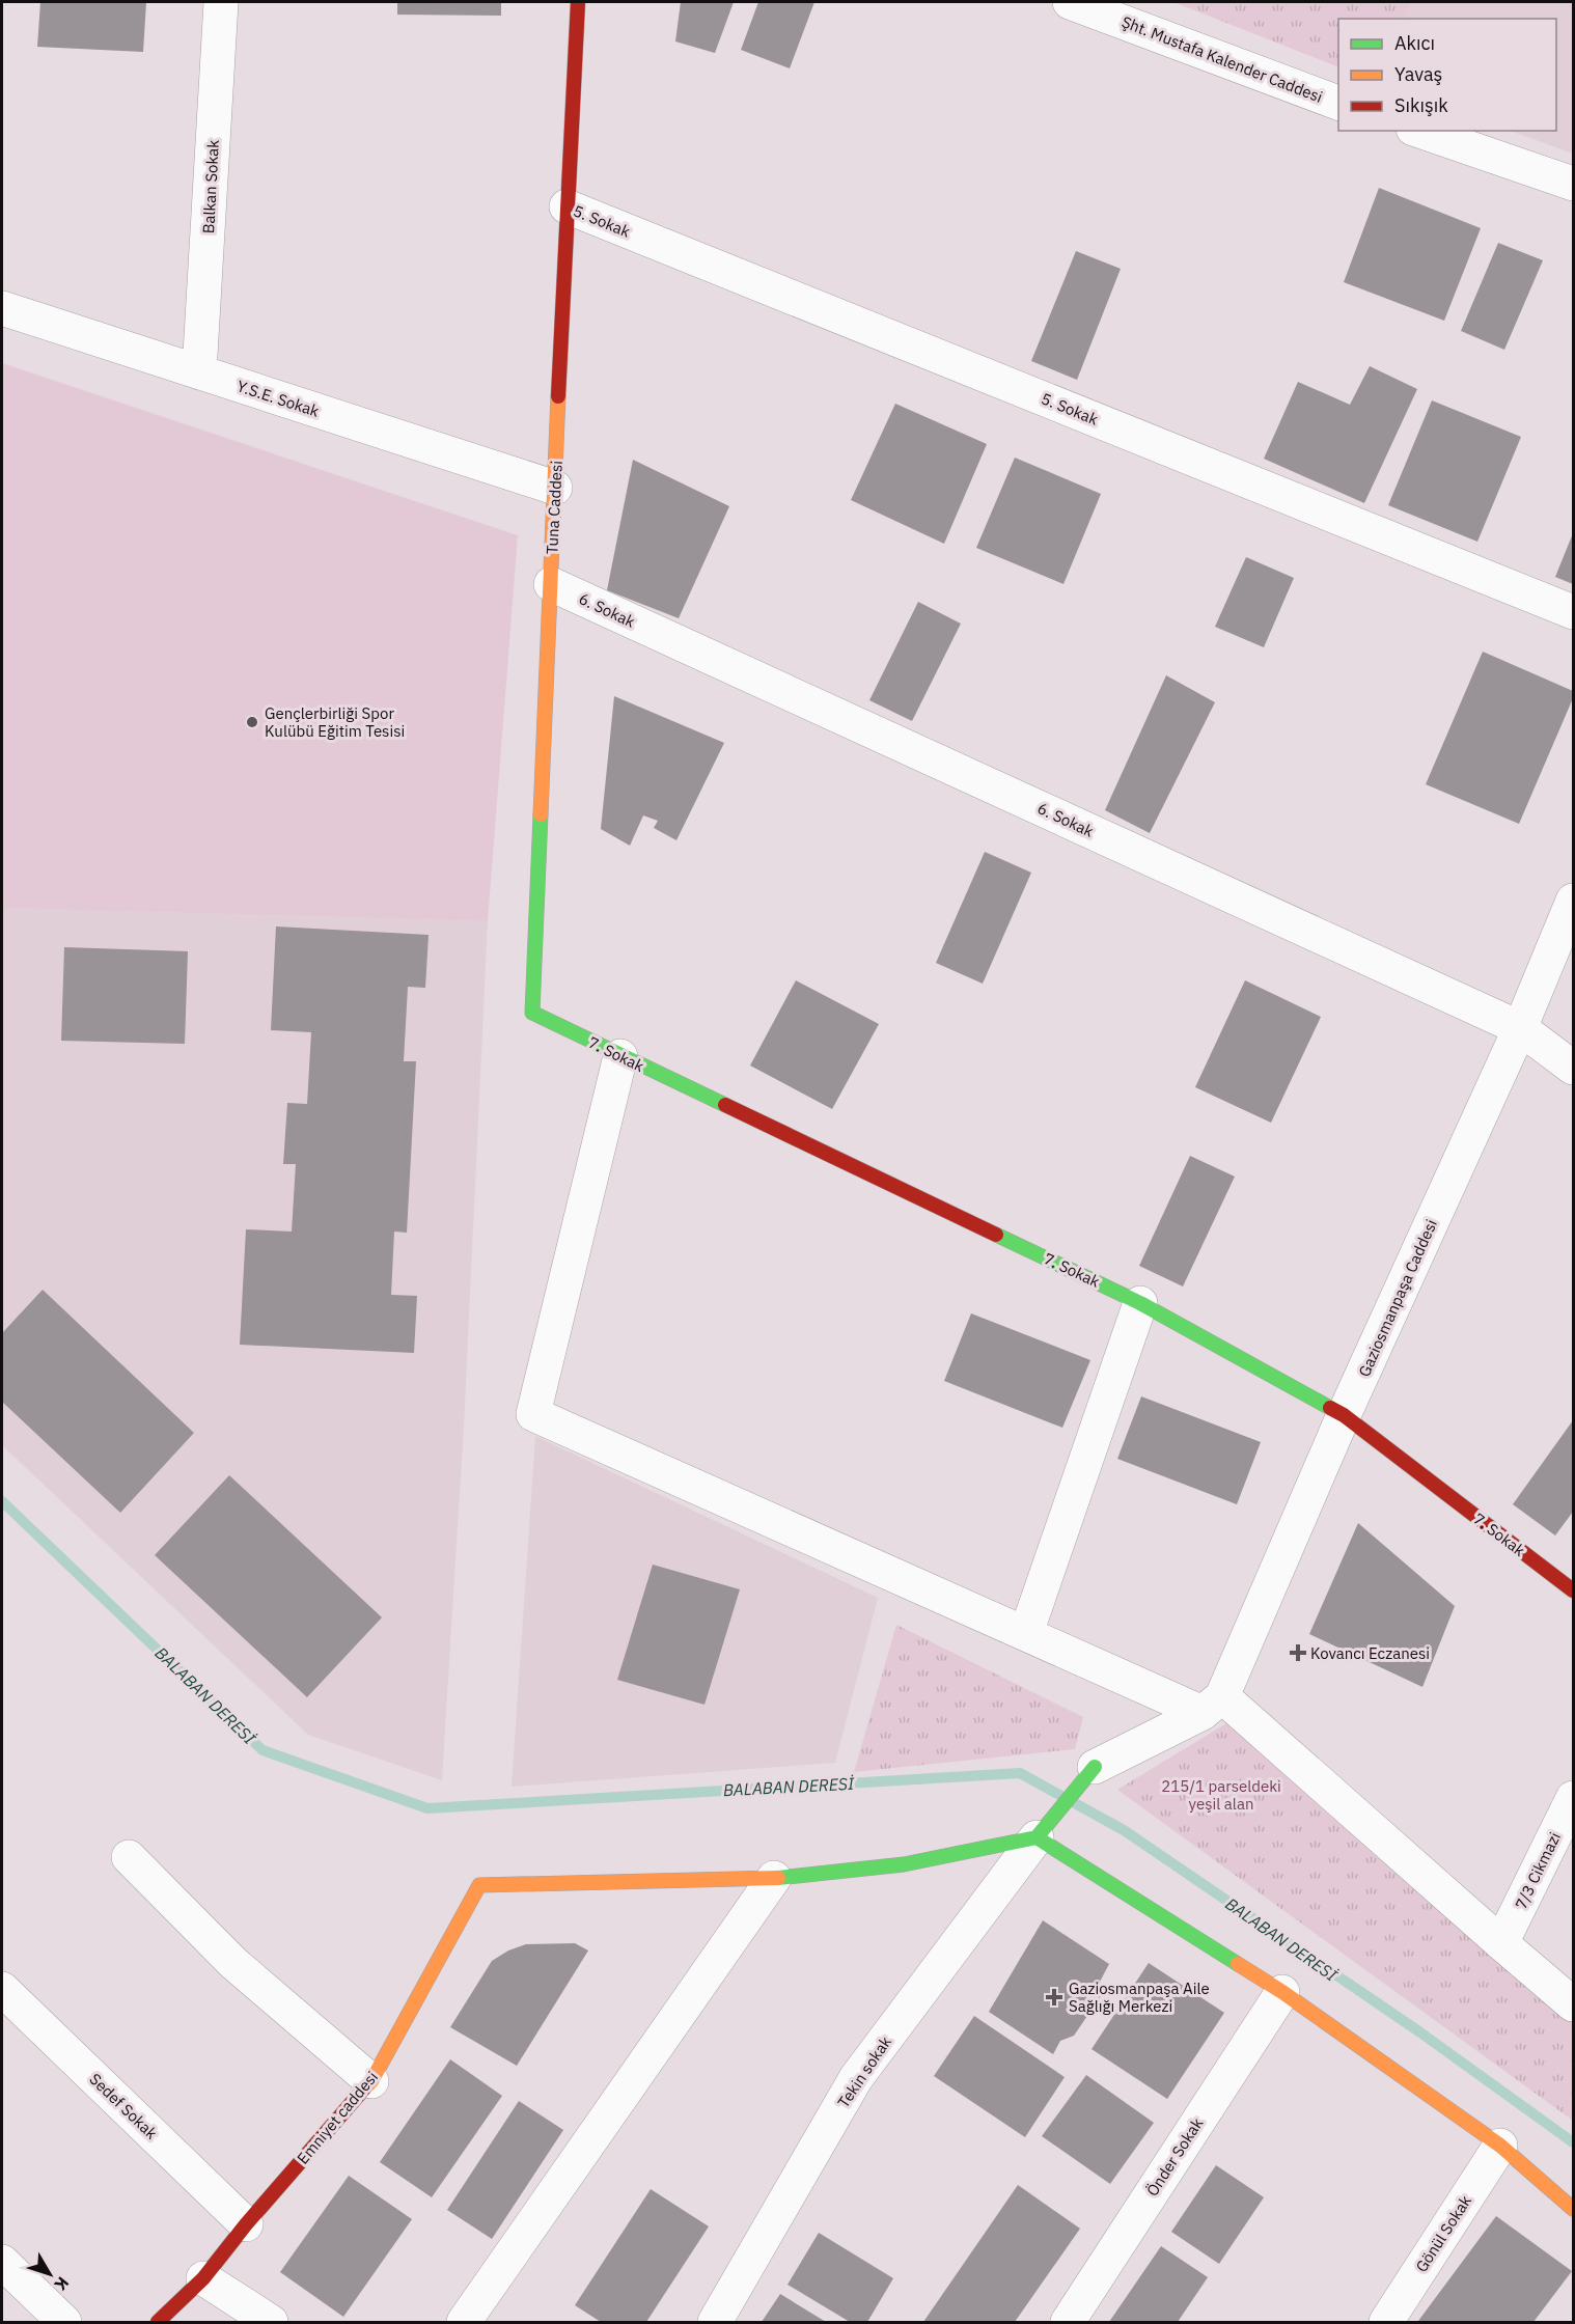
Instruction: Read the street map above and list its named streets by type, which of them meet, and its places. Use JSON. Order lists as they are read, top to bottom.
{
  "streets": {
    "street": [
      "Şht. Mustafa Kalender Caddesi",
      "Balkan Sokak",
      "5. Sokak",
      "Y.S.E. Sokak",
      "Tuna Caddesi",
      "6. Sokak",
      "7. Sokak",
      "Gaziosmanpaşa Caddesi",
      "7/3 Cikmazi",
      "Tekin sokak",
      "Sedef Sokak",
      "Emniyet caddesi",
      "Önder Sokak",
      "Gönül Sokak"
    ]
  },
  "crossings": [
    ["Balkan Sokak", "Y.S.E. Sokak"],
    ["5. Sokak", "Tuna Caddesi"],
    ["Y.S.E. Sokak", "Tuna Caddesi"],
    ["Tuna Caddesi", "6. Sokak"],
    ["Tuna Caddesi", "7. Sokak"],
    ["6. Sokak", "Gaziosmanpaşa Caddesi"],
    ["7. Sokak", "Gaziosmanpaşa Caddesi"],
    ["Sedef Sokak", "Emniyet caddesi"]
  ],
  "water": ["BALABAN DERESİ"],
  "parks": ["215/1 parseldeki yeşil alan"],
  "places": {
    "other": ["Gençlerbirliği Spor Kulübü Eğitim Tesisi"],
    "health": ["Kovancı Eczanesi", "Gaziosmanpaşa Aile Sağlığı Merkezi"]
  },
  "legend": ["Akıcı", "Yavaş", "Sıkışık"],
  "north": "bottom right"
}
